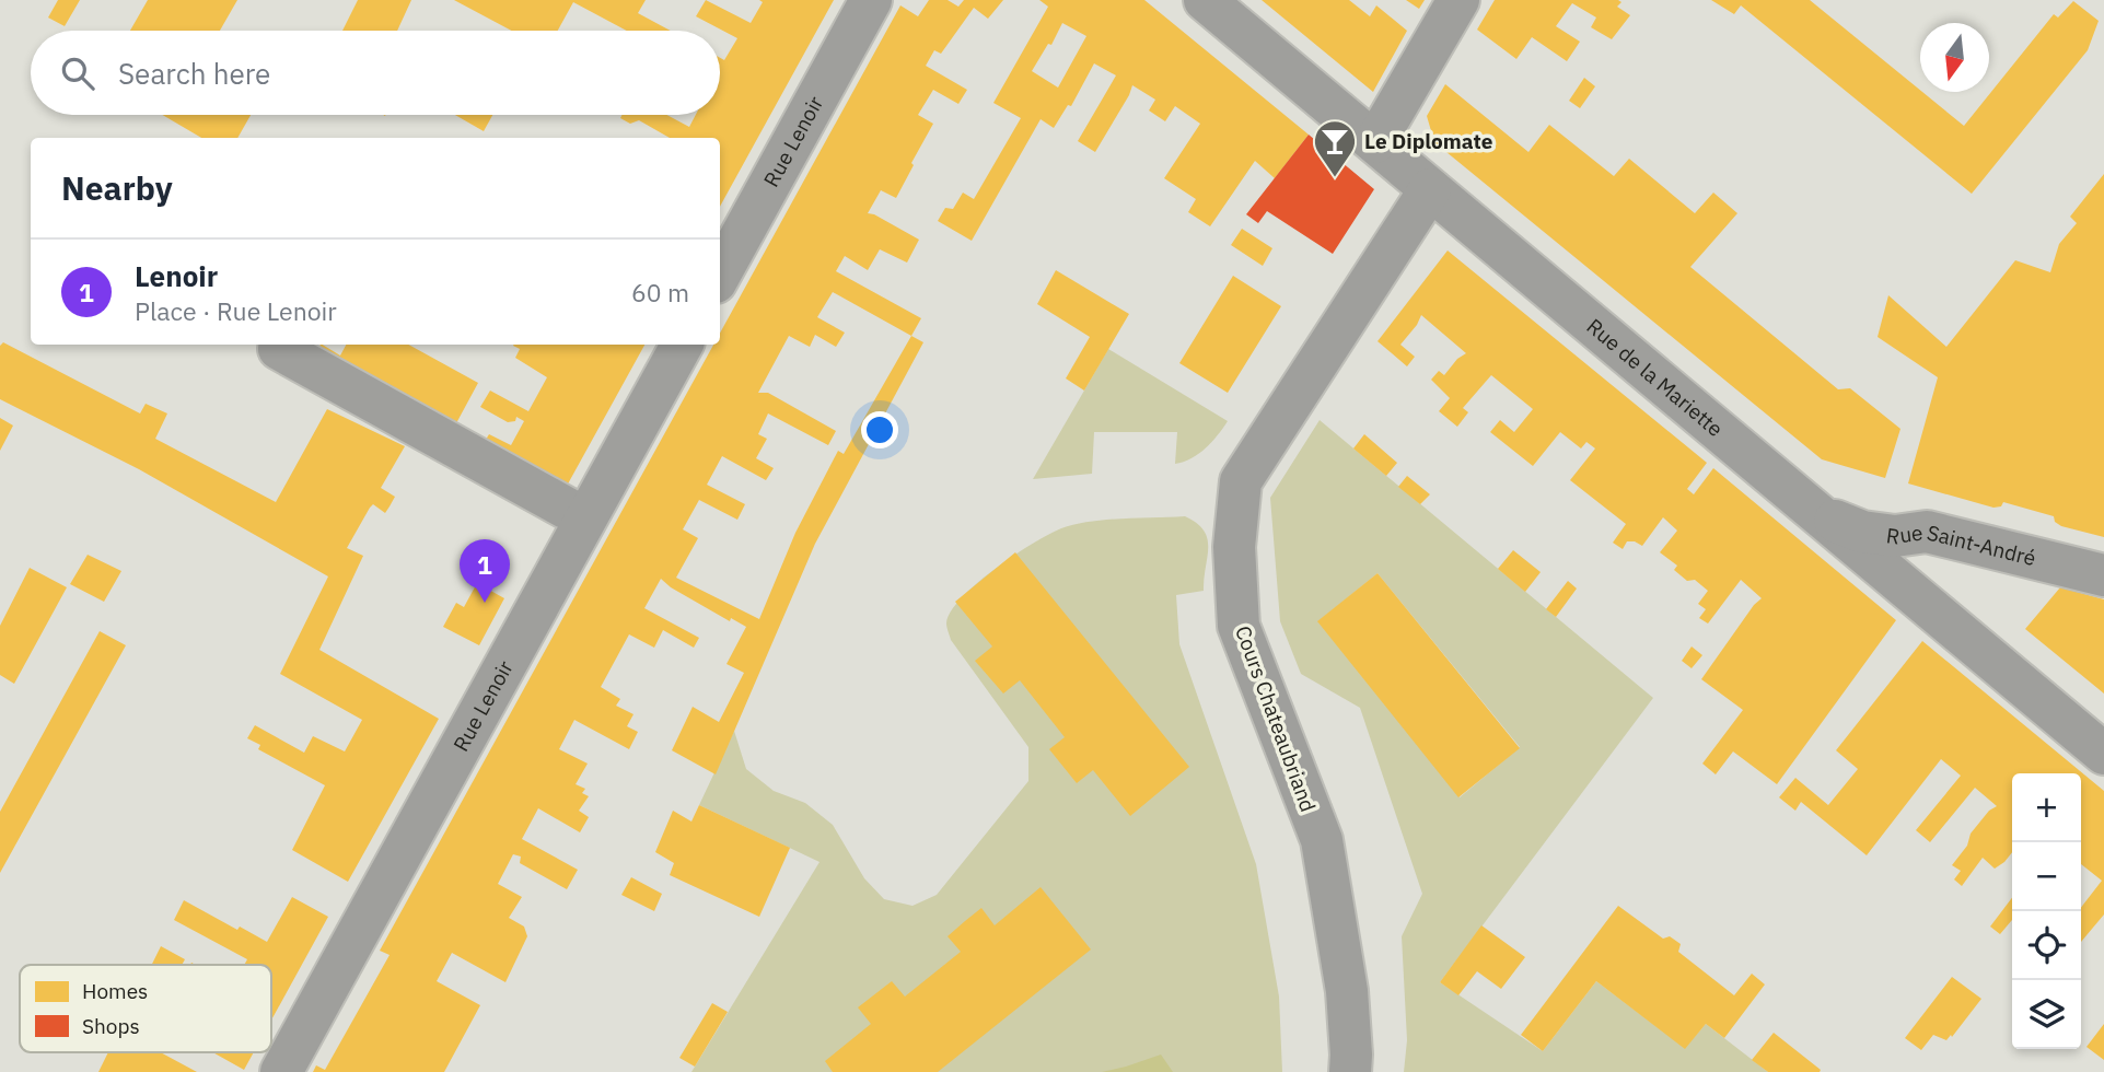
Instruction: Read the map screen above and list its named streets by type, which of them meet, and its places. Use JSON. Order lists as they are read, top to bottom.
{
  "streets": {
    "street": [
      "Rue Lenoir",
      "Rue de la Mariette",
      "Rue Saint-André",
      "Cours Chateaubriand"
    ]
  },
  "crossings": [
    ["Rue de la Mariette", "Rue Saint-André"],
    ["Rue de la Mariette", "Cours Chateaubriand"]
  ],
  "places": {
    "bar": ["Le Diplomate"]
  },
  "legend": ["Homes", "Shops"],
  "north": "bottom",
  "page": {
    "search": "Search here",
    "heading": "Nearby",
    "list": [
      {
        "mark": "1",
        "name": "Lenoir",
        "note": "Place · Rue Lenoir",
        "value": "60 m"
      }
    ],
    "pins": "1",
    "map_buttons": ["+", "−"]
  }
}
